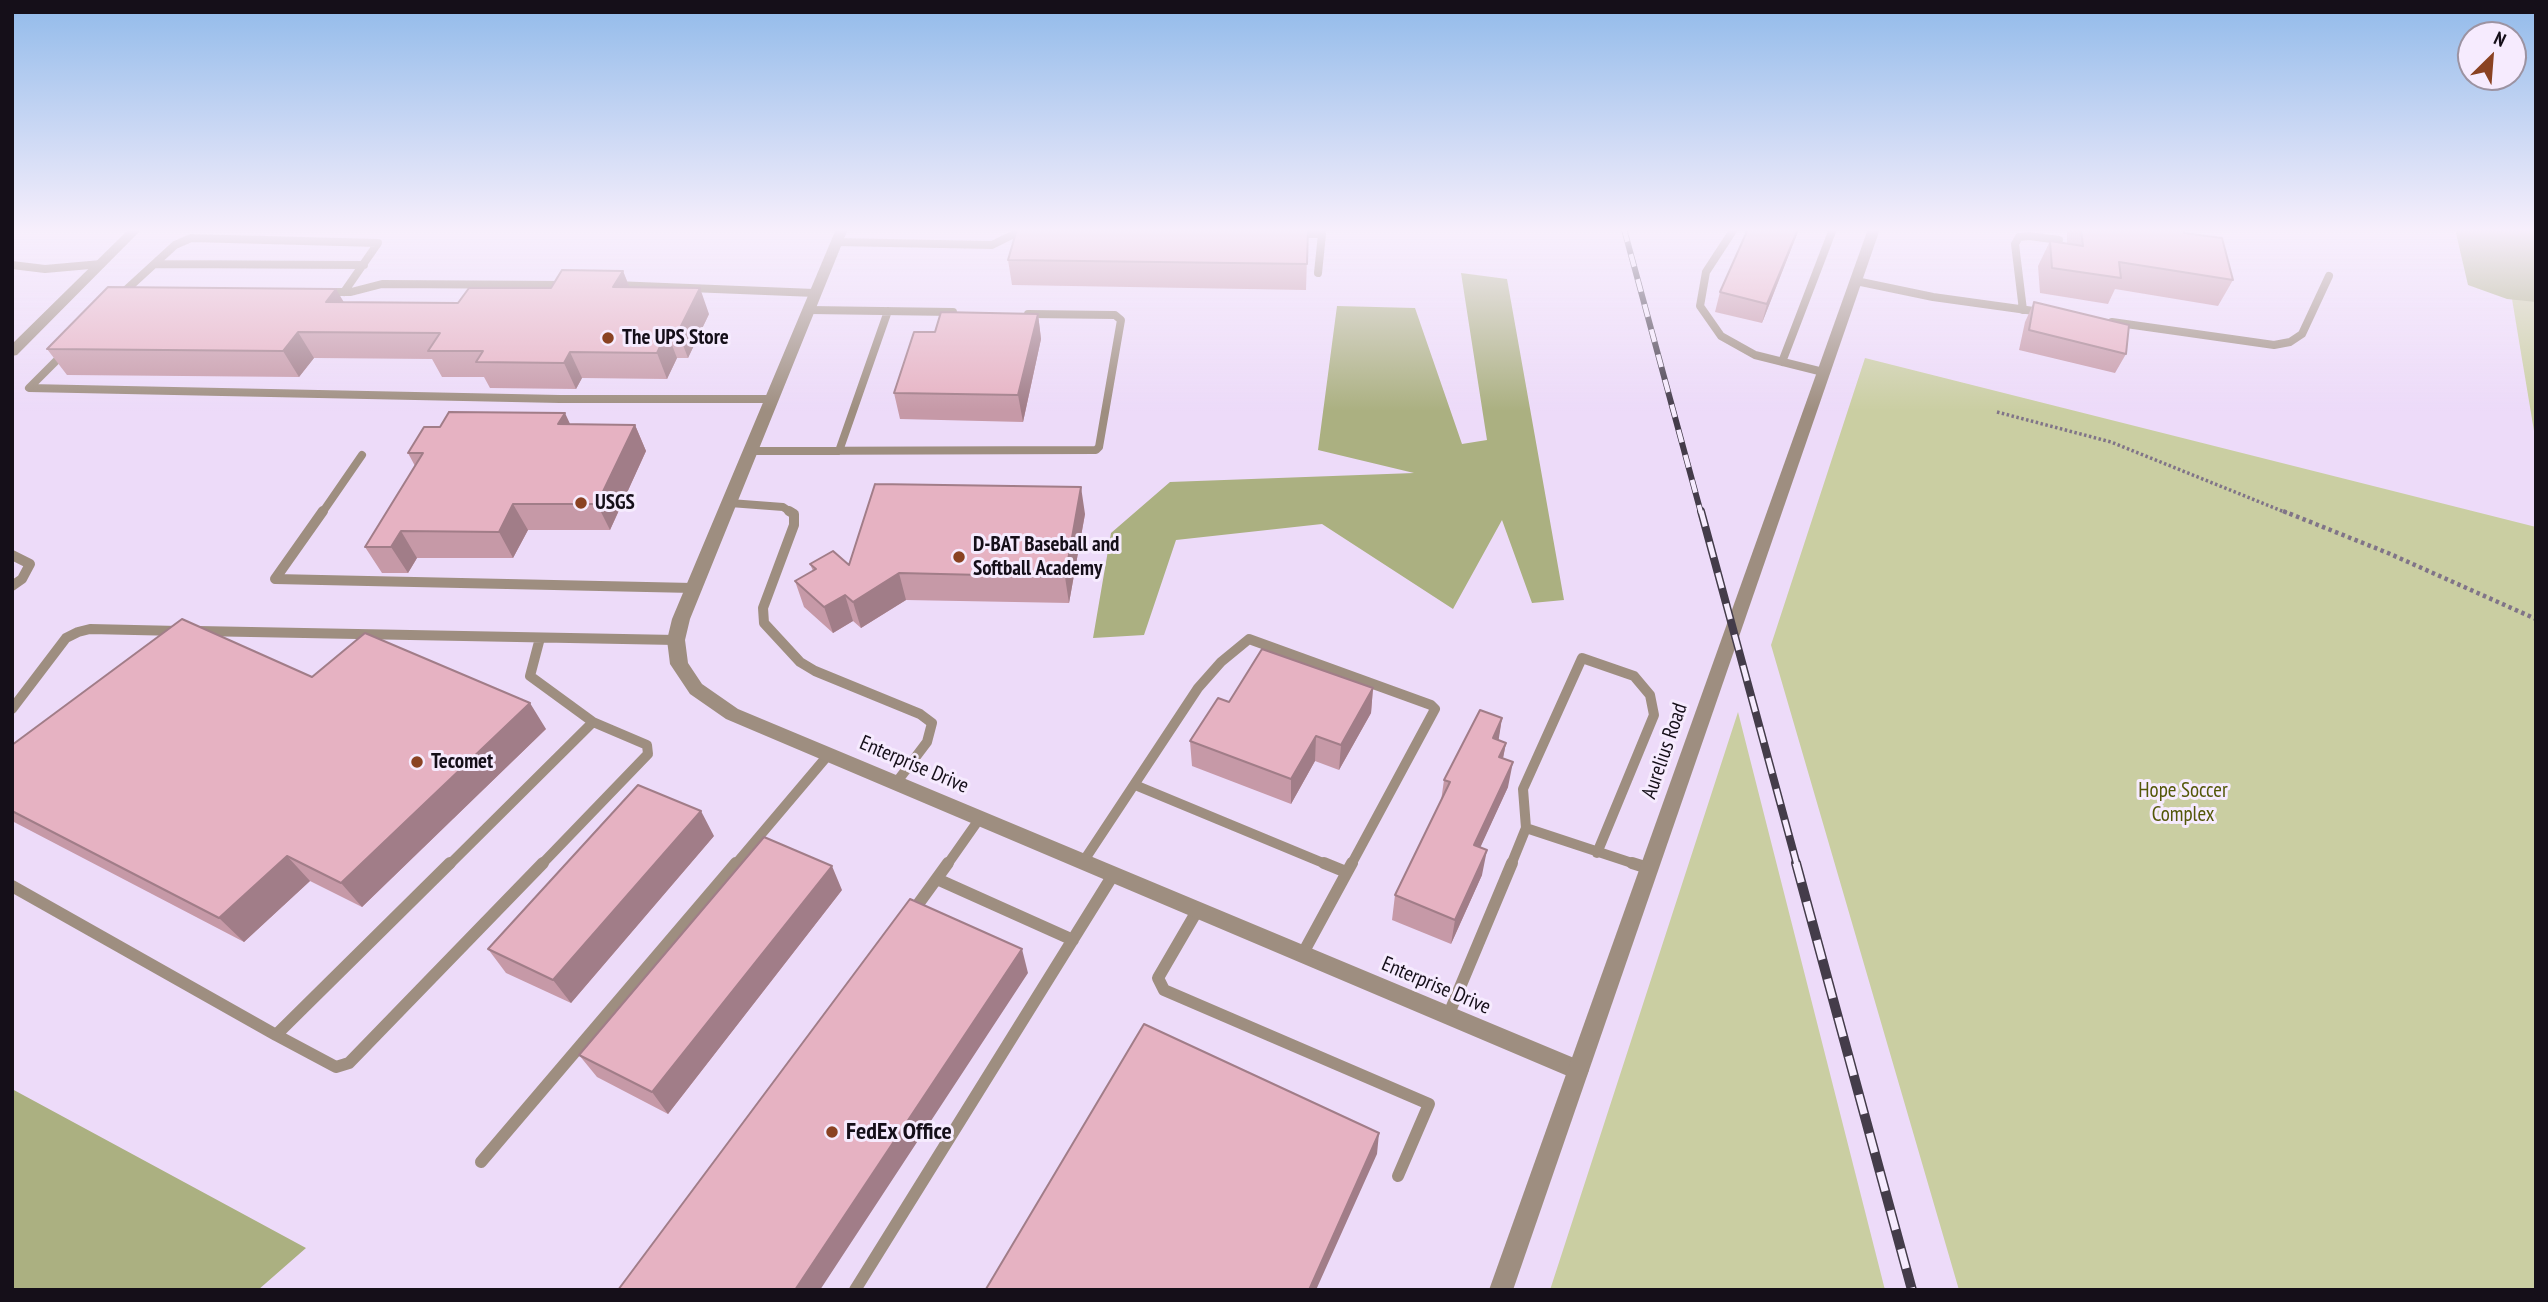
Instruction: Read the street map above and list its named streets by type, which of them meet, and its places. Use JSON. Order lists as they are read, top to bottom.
{
  "streets": {
    "street": ["Aurelius Road", "Enterprise Drive"]
  },
  "crossings": [
    ["Aurelius Road", "Enterprise Drive"]
  ],
  "parks": ["Hope Soccer Complex"],
  "places": [
    "The UPS Store",
    "USGS",
    "D-BAT Baseball and Softball Academy",
    "Tecomet",
    "FedEx Office"
  ],
  "north": "top right"
}
